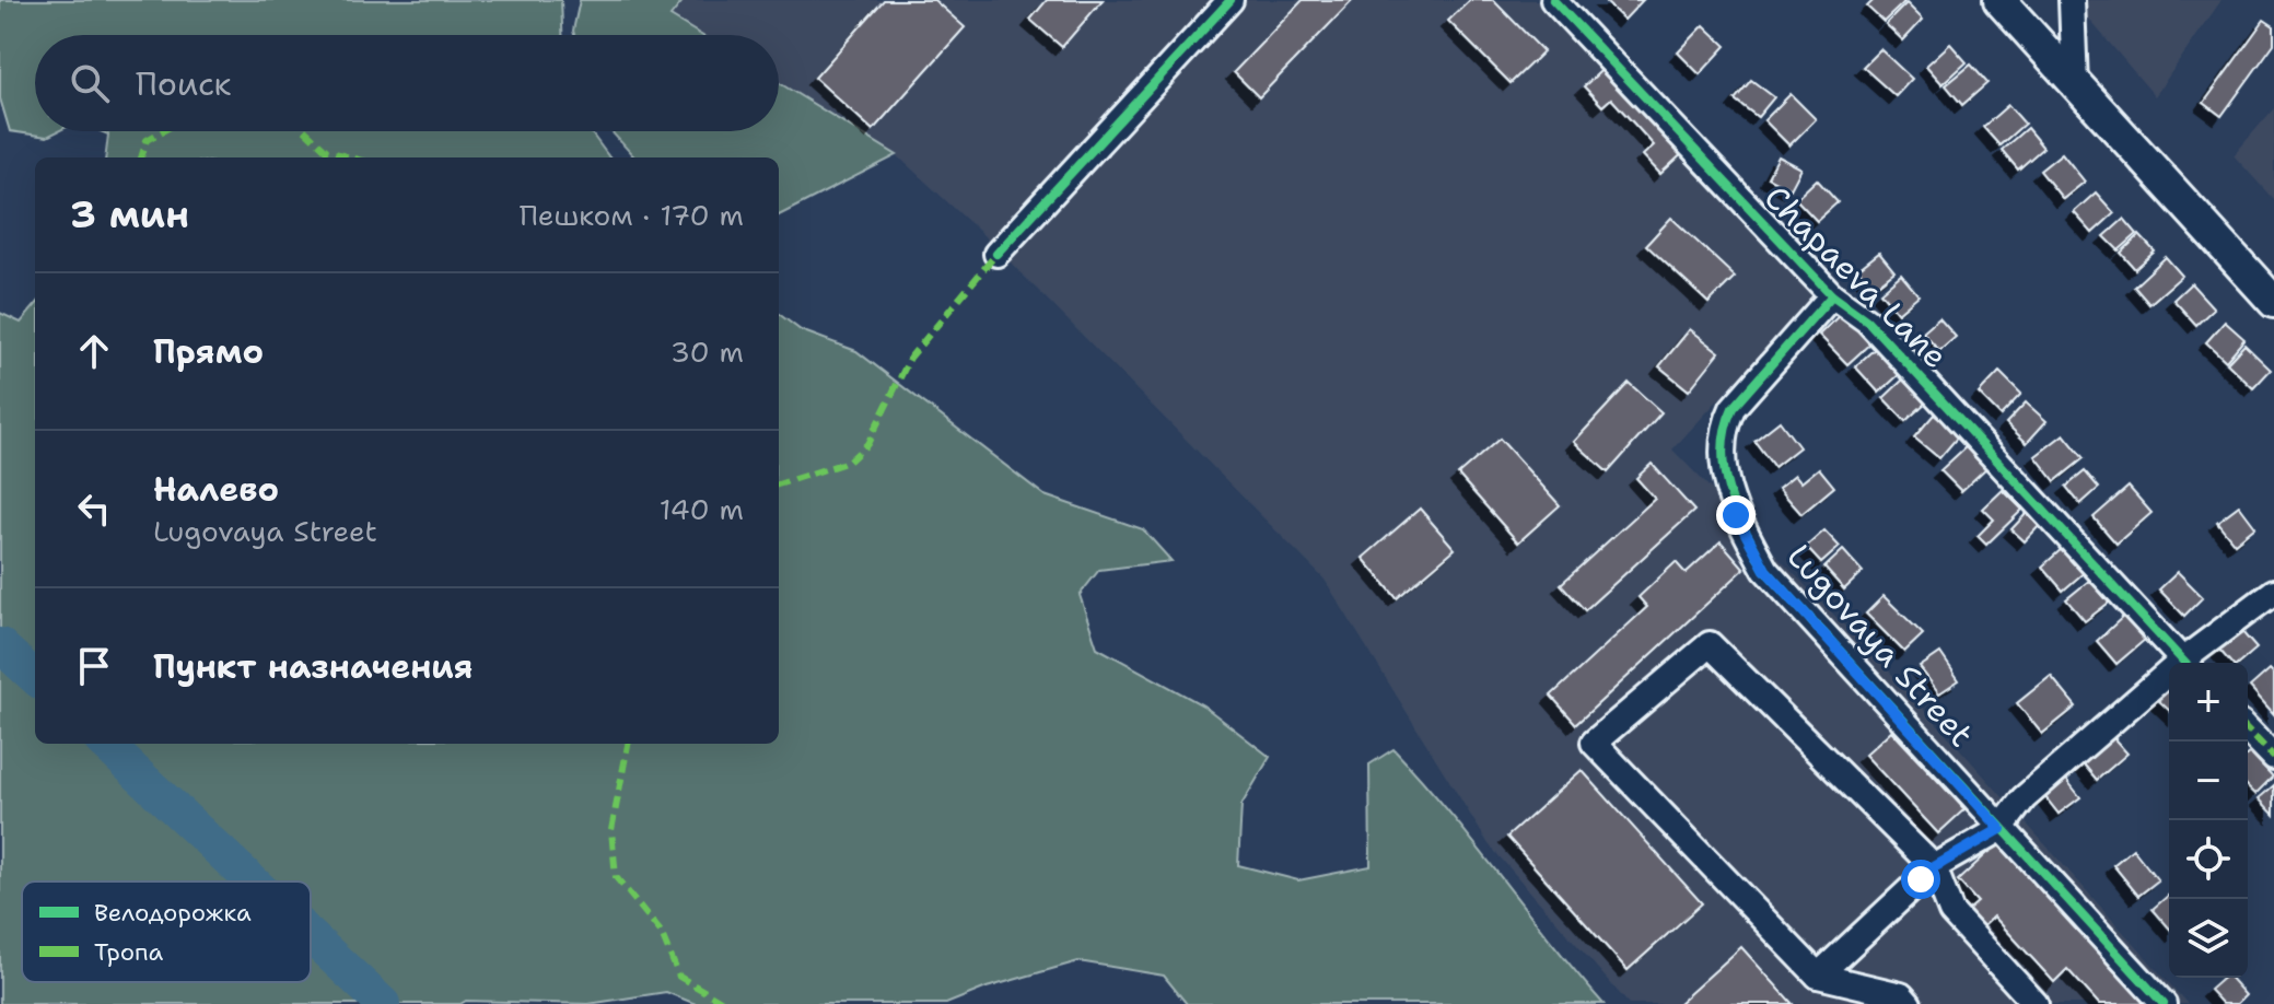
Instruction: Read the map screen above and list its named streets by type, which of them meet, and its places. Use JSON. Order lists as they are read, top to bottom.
{
  "streets": {
    "street": ["Chapaeva Lane", "Lugovaya Street"]
  },
  "crossings": [
    ["Chapaeva Lane", "Lugovaya Street"]
  ],
  "legend": ["Велодорожка", "Тропа"],
  "page": {
    "search": "Поиск",
    "heading": ["3 мин", "Пешком · 170 m"],
    "list": [
      ["Прямо", "30 m"],
      ["Налево", "Lugovaya Street", "140 m"],
      "Пункт назначения"
    ],
    "map_buttons": ["+", "−"]
  }
}
